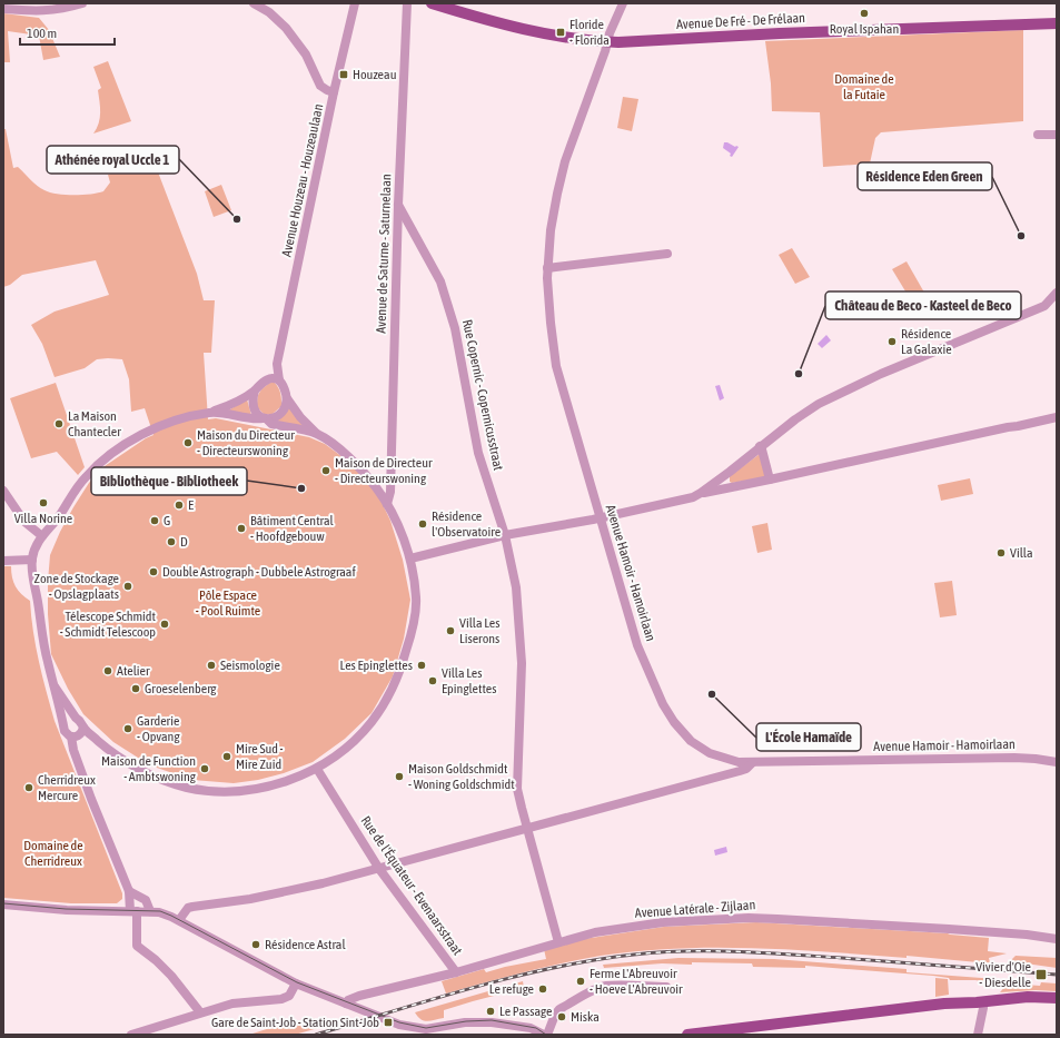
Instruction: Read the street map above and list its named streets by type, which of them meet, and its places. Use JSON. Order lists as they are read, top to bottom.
{
  "streets": {
    "main road": ["Avenue De Fré - De Frélaan"],
    "street": [
      "Avenue Houzeau - Houzeaulaan",
      "Avenue de Saturne - Saturnelaan",
      "Rue Copernic - Copernicusstraat",
      "Avenue Hamoir - Hamoirlaan",
      "Rue de l'Équateur - Evenaarsstraat",
      "Avenue Latérale - Zijlaan"
    ]
  },
  "crossings": [
    ["Avenue De Fré - De Frélaan", "Avenue Hamoir - Hamoirlaan"],
    ["Avenue de Saturne - Saturnelaan", "Rue Copernic - Copernicusstraat"],
    ["Rue Copernic - Copernicusstraat", "Avenue Latérale - Zijlaan"],
    ["Rue de l'Équateur - Evenaarsstraat", "Avenue Latérale - Zijlaan"]
  ],
  "parks": ["Domaine de la Futaie", "Pôle Espace - Pool Ruimte", "Domaine de Cherridreux"],
  "places": {
    "other": [
      "Royal Ispahan",
      "Athénée royal Uccle 1",
      "Résidence Eden Green",
      "Résidence La Galaxie",
      "Château de Beco - Kasteel de Beco",
      "La Maison Chantecler",
      "Maison du Directeur - Directeurswoning",
      "Maison de Directeur - Directeurswoning",
      "Bibliothèque - Bibliotheek",
      "Villa Norine",
      "E",
      "G",
      "Résidence l'Observatoire",
      "Bâtiment Central - Hoofdgebouw",
      "D",
      "Villa",
      "Double Astrograph - Dubbele Astrograaf",
      "Zone de Stockage - Opslagplaats",
      "Télescope Schmidt - Schmidt Telescoop",
      "Villa Les Liserons",
      "Seismologie",
      "Les Epinglettes",
      "Atelier",
      "Villa Les Epinglettes",
      "Groeselenberg",
      "L'École Hamaïde",
      "Garderie - Opvang",
      "Mire Sud - Mire Zuid",
      "Maison de Function - Ambtswoning",
      "Maison Goldschmidt - Woning Goldschmidt",
      "Cherridreux Mercure",
      "Résidence Astral",
      "Ferme L'Abreuvoir - Hoeve L'Abreuvoir",
      "Le refuge",
      "Le Passage",
      "Miska"
    ],
    "transit": [
      "Floride - Florida",
      "Houzeau",
      "Vivier d'Oie - Diesdelle",
      "Gare de Saint-Job - Station Sint-Job"
    ]
  },
  "scale_bar": "100 m"
}
